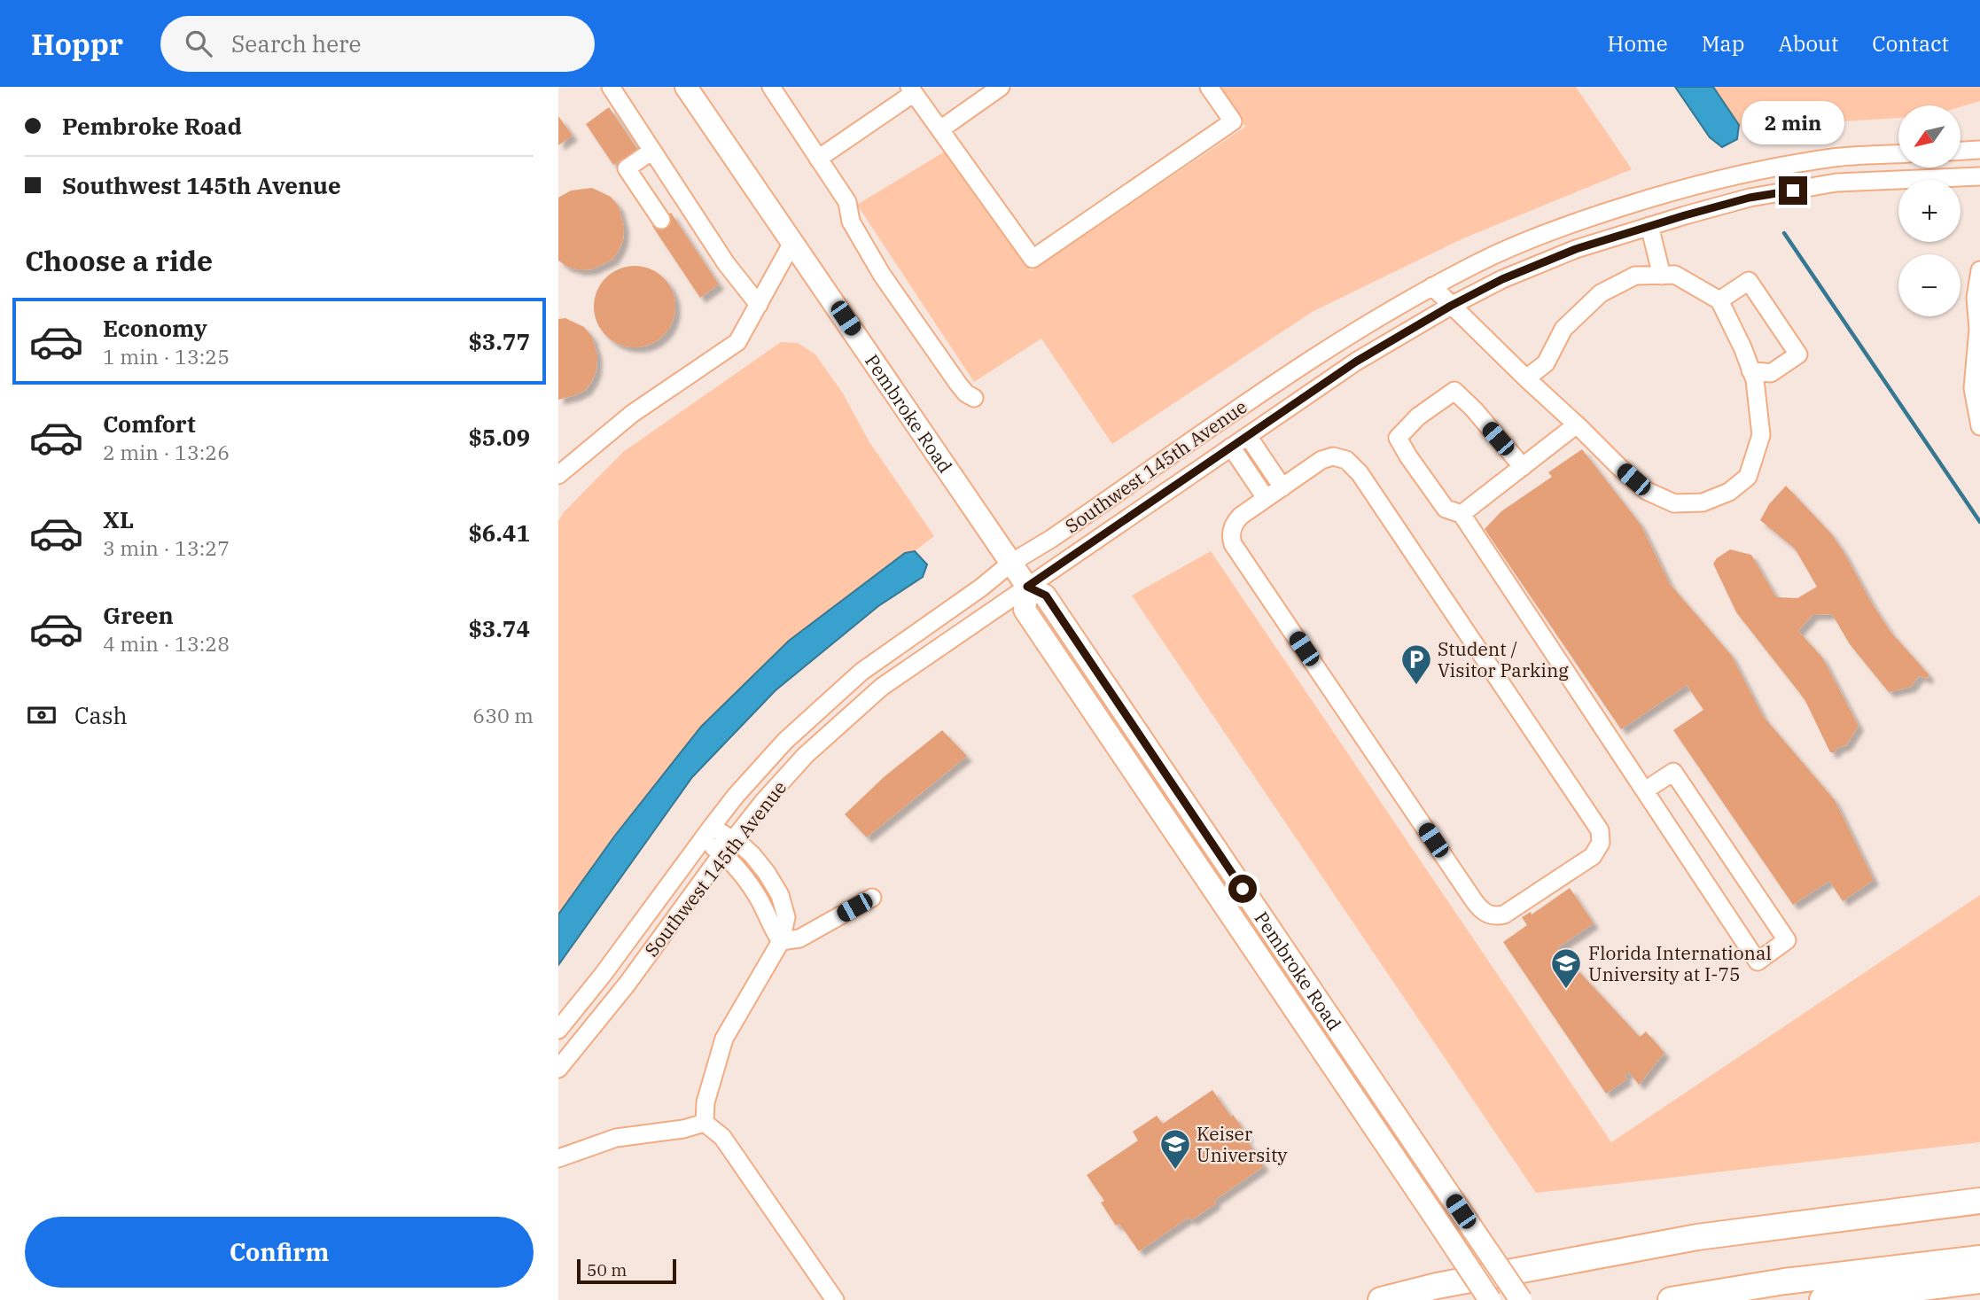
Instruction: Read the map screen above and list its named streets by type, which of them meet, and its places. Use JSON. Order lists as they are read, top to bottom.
{
  "streets": {
    "main road": ["Pembroke Road"],
    "street": ["Southwest 145th Avenue"]
  },
  "crossings": [
    ["Pembroke Road", "Southwest 145th Avenue"]
  ],
  "places": {
    "parking": ["Student / Visitor Parking"],
    "school or university": ["Florida International University at I-75", "Keiser University"]
  },
  "scale_bar": "50 m",
  "north": "bottom left",
  "page": {
    "header": "Hoppr",
    "search": "Search here",
    "nav": [
      "Home",
      "Map",
      "About",
      "Contact"
    ],
    "banner": ["Pembroke Road", "Southwest 145th Avenue"],
    "bubble": "2 min",
    "map_buttons": ["+", "−"],
    "heading": "Choose a ride",
    "list": [
      {
        "name": "Economy",
        "note": "1 min · 13:25",
        "value": "$3.77"
      },
      {
        "name": "Comfort",
        "note": "2 min · 13:26",
        "value": "$5.09"
      },
      {
        "name": "XL",
        "note": "3 min · 13:27",
        "value": "$6.41"
      },
      {
        "name": "Green",
        "note": "4 min · 13:28",
        "value": "$3.74"
      }
    ],
    "pay": ["Cash", "630 m"],
    "buttons": "Confirm",
    "scale": "50 m"
  }
}
